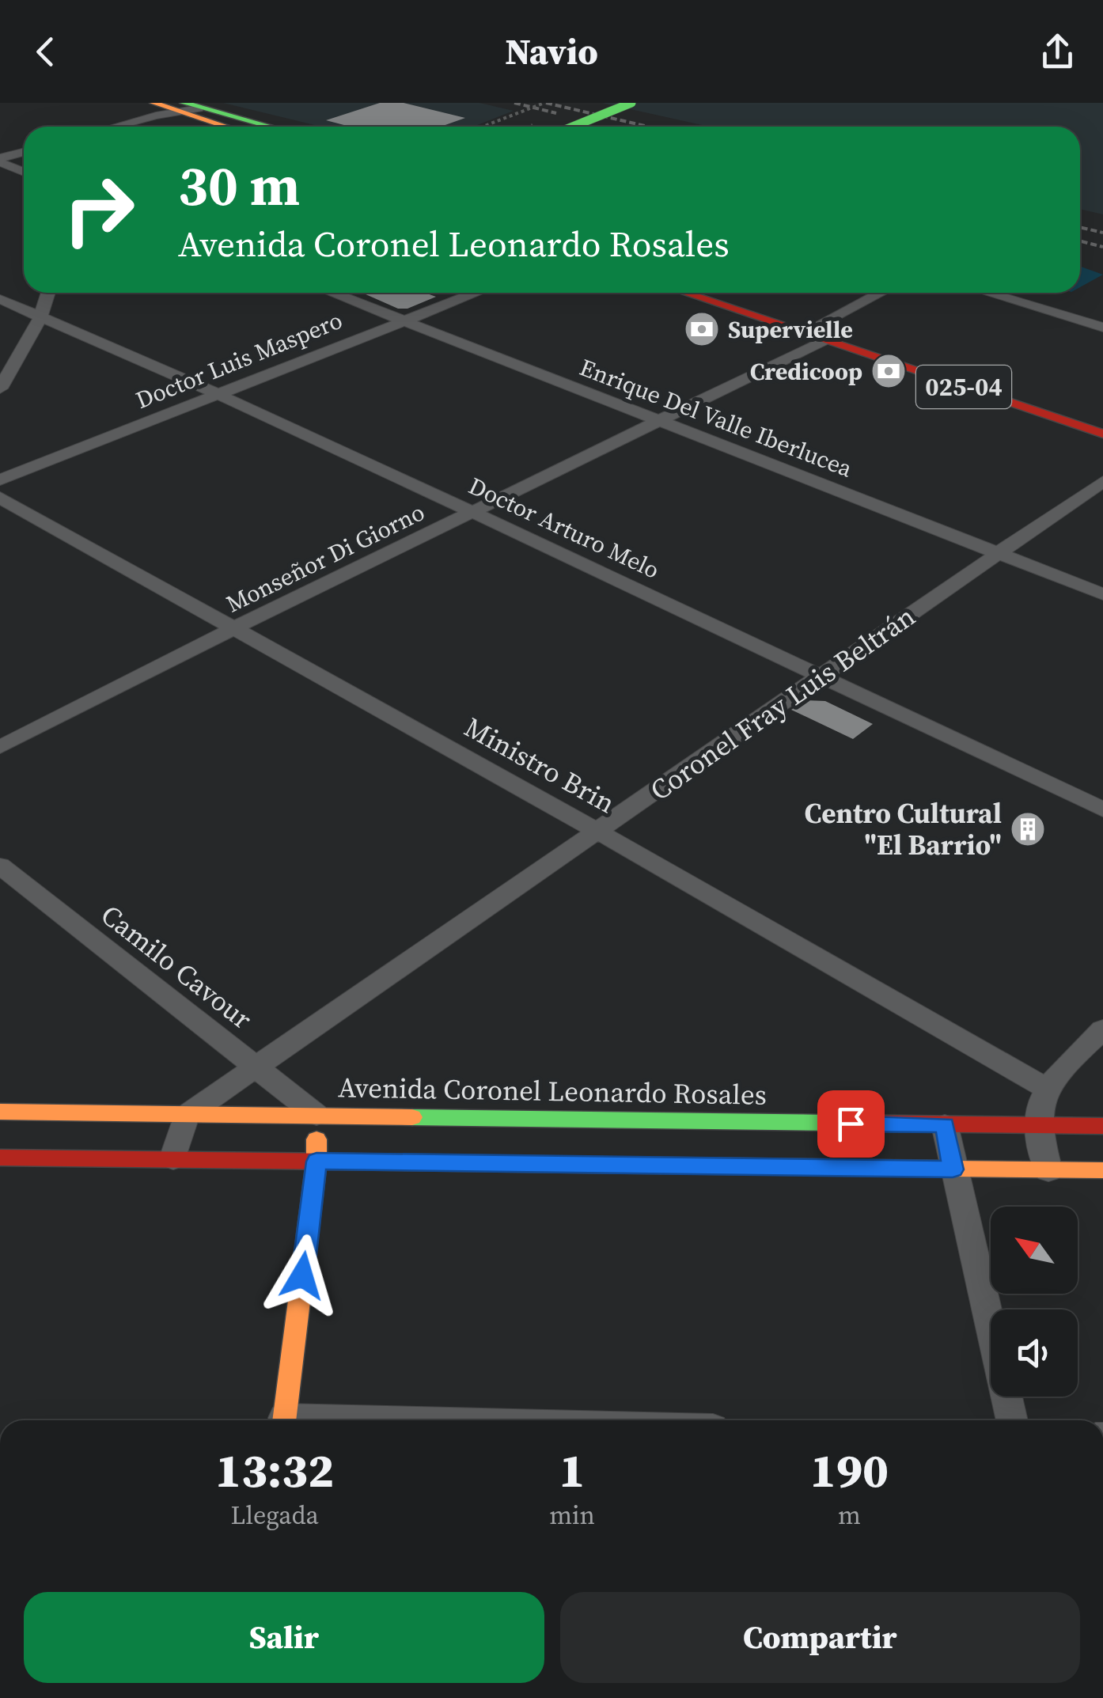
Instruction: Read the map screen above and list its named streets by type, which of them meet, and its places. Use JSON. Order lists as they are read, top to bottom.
{
  "streets": {
    "main road": ["025-04", "Avenida Coronel Leonardo Rosales"],
    "street": [
      "Doctor Luis Maspero",
      "Enrique Del Valle Iberlucea",
      "Doctor Arturo Melo",
      "Monseñor Di Giorno",
      "Coronel Fray Luis Beltrán",
      "Ministro Brin",
      "Camilo Cavour"
    ]
  },
  "crossings": [
    ["Doctor Luis Maspero", "Enrique Del Valle Iberlucea"],
    ["Doctor Luis Maspero", "Doctor Arturo Melo"],
    ["025-04", "Monseñor Di Giorno"],
    ["Enrique Del Valle Iberlucea", "Monseñor Di Giorno"],
    ["Enrique Del Valle Iberlucea", "Coronel Fray Luis Beltrán"],
    ["Doctor Arturo Melo", "Monseñor Di Giorno"],
    ["Doctor Arturo Melo", "Coronel Fray Luis Beltrán"],
    ["Monseñor Di Giorno", "Ministro Brin"],
    ["Coronel Fray Luis Beltrán", "Ministro Brin"],
    ["Coronel Fray Luis Beltrán", "Camilo Cavour"],
    ["Coronel Fray Luis Beltrán", "Avenida Coronel Leonardo Rosales"],
    ["Camilo Cavour", "Avenida Coronel Leonardo Rosales"]
  ],
  "places": {
    "bank": ["Supervielle", "Credicoop"],
    "building": ["Centro Cultural \"El Barrio\""]
  },
  "north": "top left",
  "page": {
    "header": "Navio",
    "turn": ["30 m", "Avenida Coronel Leonardo Rosales"],
    "eta": [
      "13:32",
      "Llegada",
      "1",
      "min",
      "190",
      "m"
    ],
    "buttons": ["Salir", "Compartir"]
  }
}
